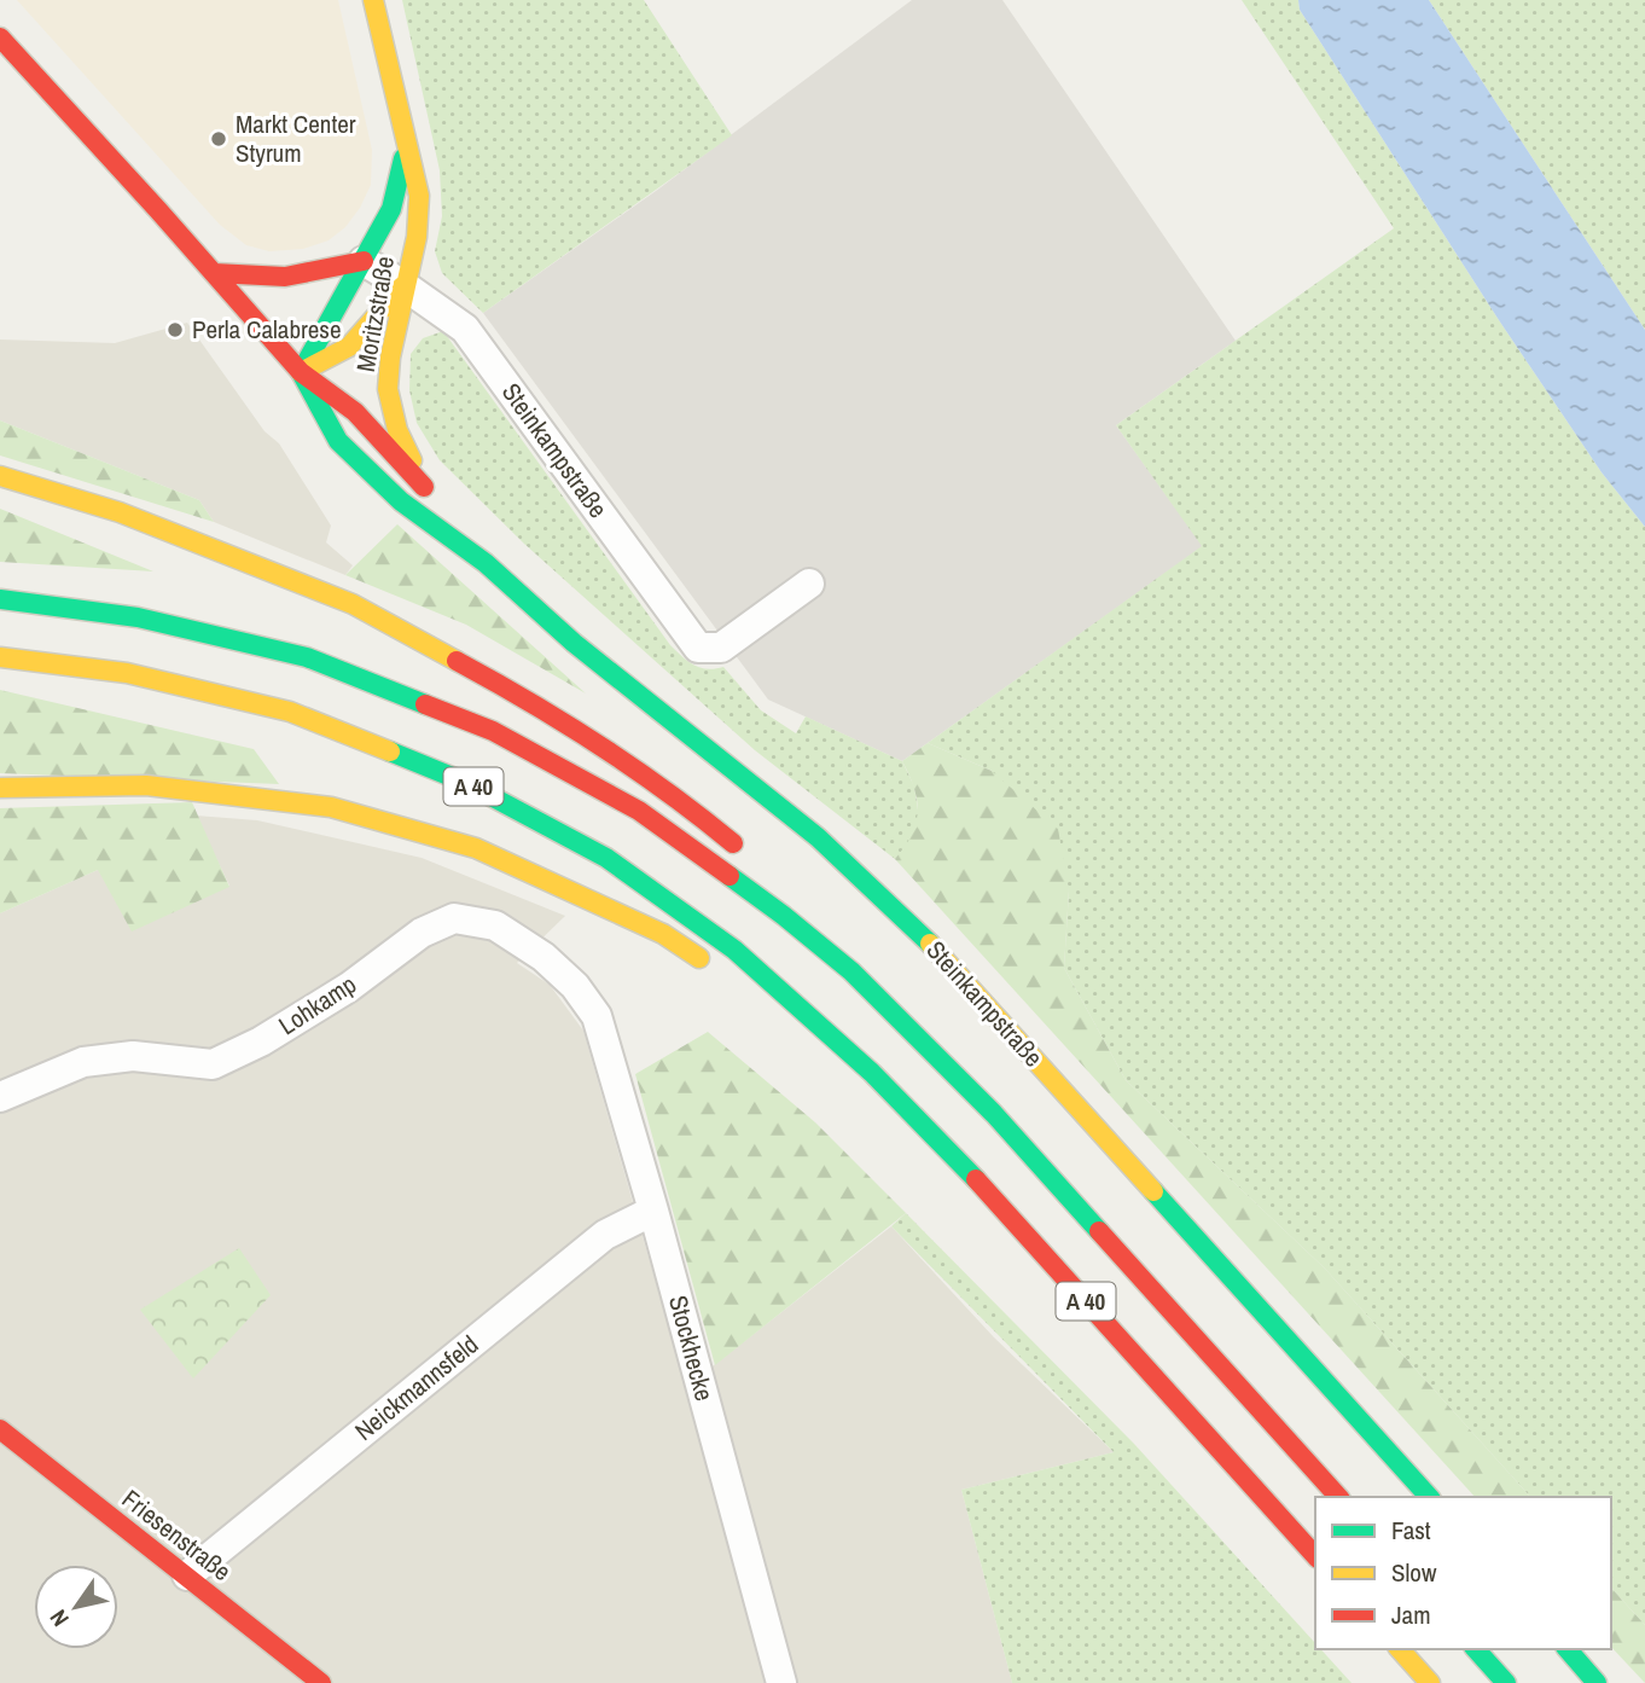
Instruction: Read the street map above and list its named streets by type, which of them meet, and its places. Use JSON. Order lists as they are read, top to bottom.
{
  "streets": {
    "main road": [
      "Moritzstraße",
      "Steinkampstraße",
      "A 40",
      "Friesenstraße"
    ],
    "street": ["Lohkamp", "Stockhecke", "Neickmannsfeld"]
  },
  "crossings": [
    ["Moritzstraße", "Steinkampstraße"],
    ["Lohkamp", "Stockhecke"],
    ["Stockhecke", "Neickmannsfeld"],
    ["Neickmannsfeld", "Friesenstraße"]
  ],
  "places": ["Markt Center Styrum", "Perla Calabrese"],
  "legend": ["Fast", "Slow", "Jam"],
  "north": "bottom left"
}
